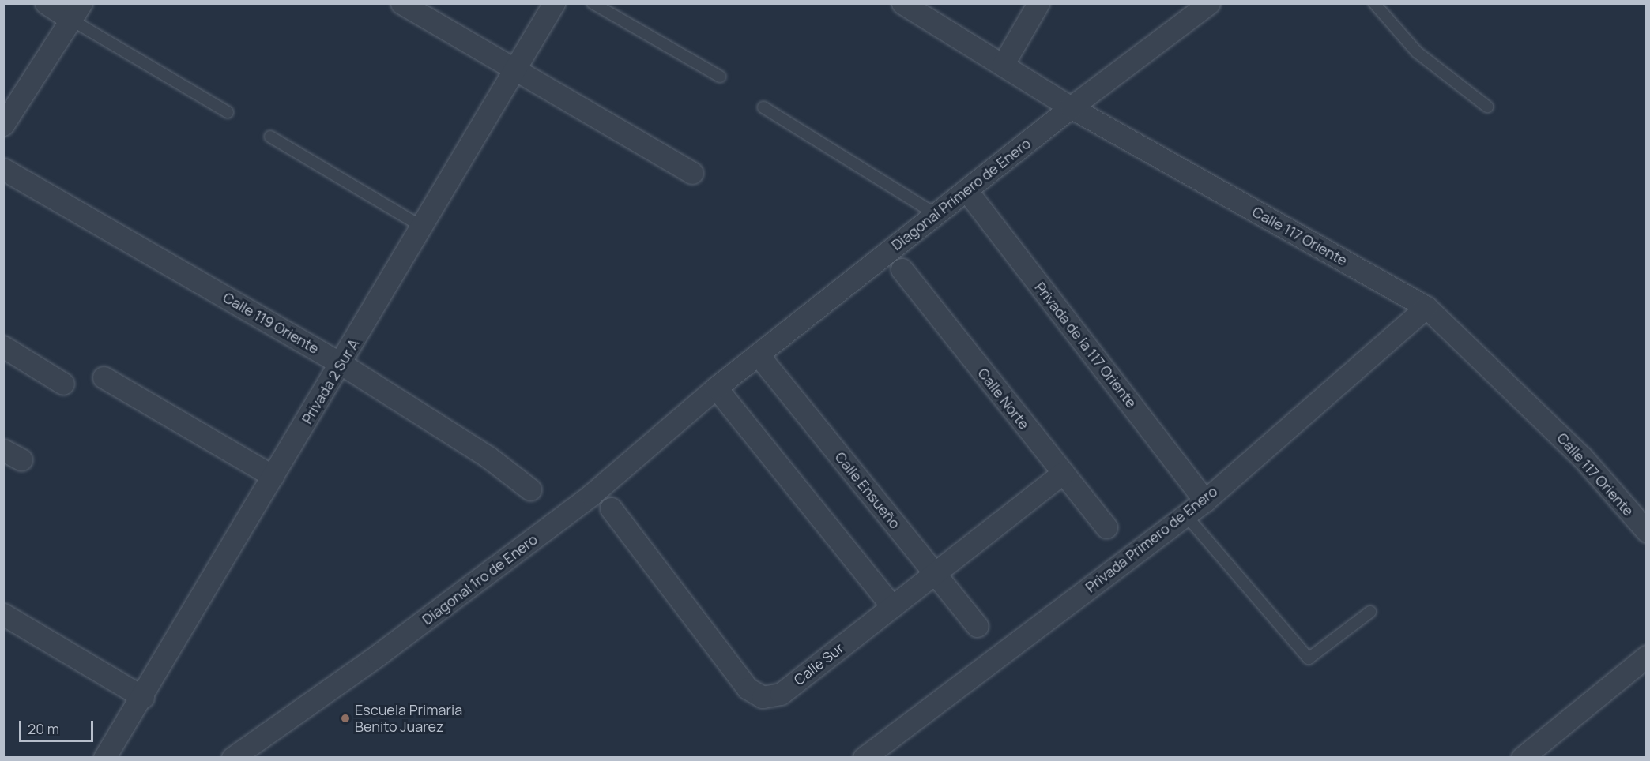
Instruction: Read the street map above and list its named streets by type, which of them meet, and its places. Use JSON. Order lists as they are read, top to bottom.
{
  "streets": {
    "street": [
      "Diagonal Primero de Enero",
      "Calle 117 Oriente",
      "Calle 119 Oriente",
      "Privada de la 117 Oriente",
      "Privada 2 Sur A",
      "Calle Norte",
      "Calle Ensueño",
      "Privada Primero de Enero",
      "Diagonal 1ro de Enero",
      "Calle Sur"
    ]
  },
  "crossings": [
    ["Diagonal Primero de Enero", "Calle 117 Oriente"],
    ["Diagonal Primero de Enero", "Privada de la 117 Oriente"],
    ["Diagonal Primero de Enero", "Calle Ensueño"],
    ["Diagonal Primero de Enero", "Diagonal 1ro de Enero"],
    ["Calle 117 Oriente", "Privada Primero de Enero"],
    ["Calle 119 Oriente", "Privada 2 Sur A"],
    ["Privada de la 117 Oriente", "Privada Primero de Enero"],
    ["Calle Norte", "Calle Sur"],
    ["Calle Ensueño", "Calle Sur"]
  ],
  "places": ["Escuela Primaria Benito Juarez"],
  "scale_bar": "20 m"
}
